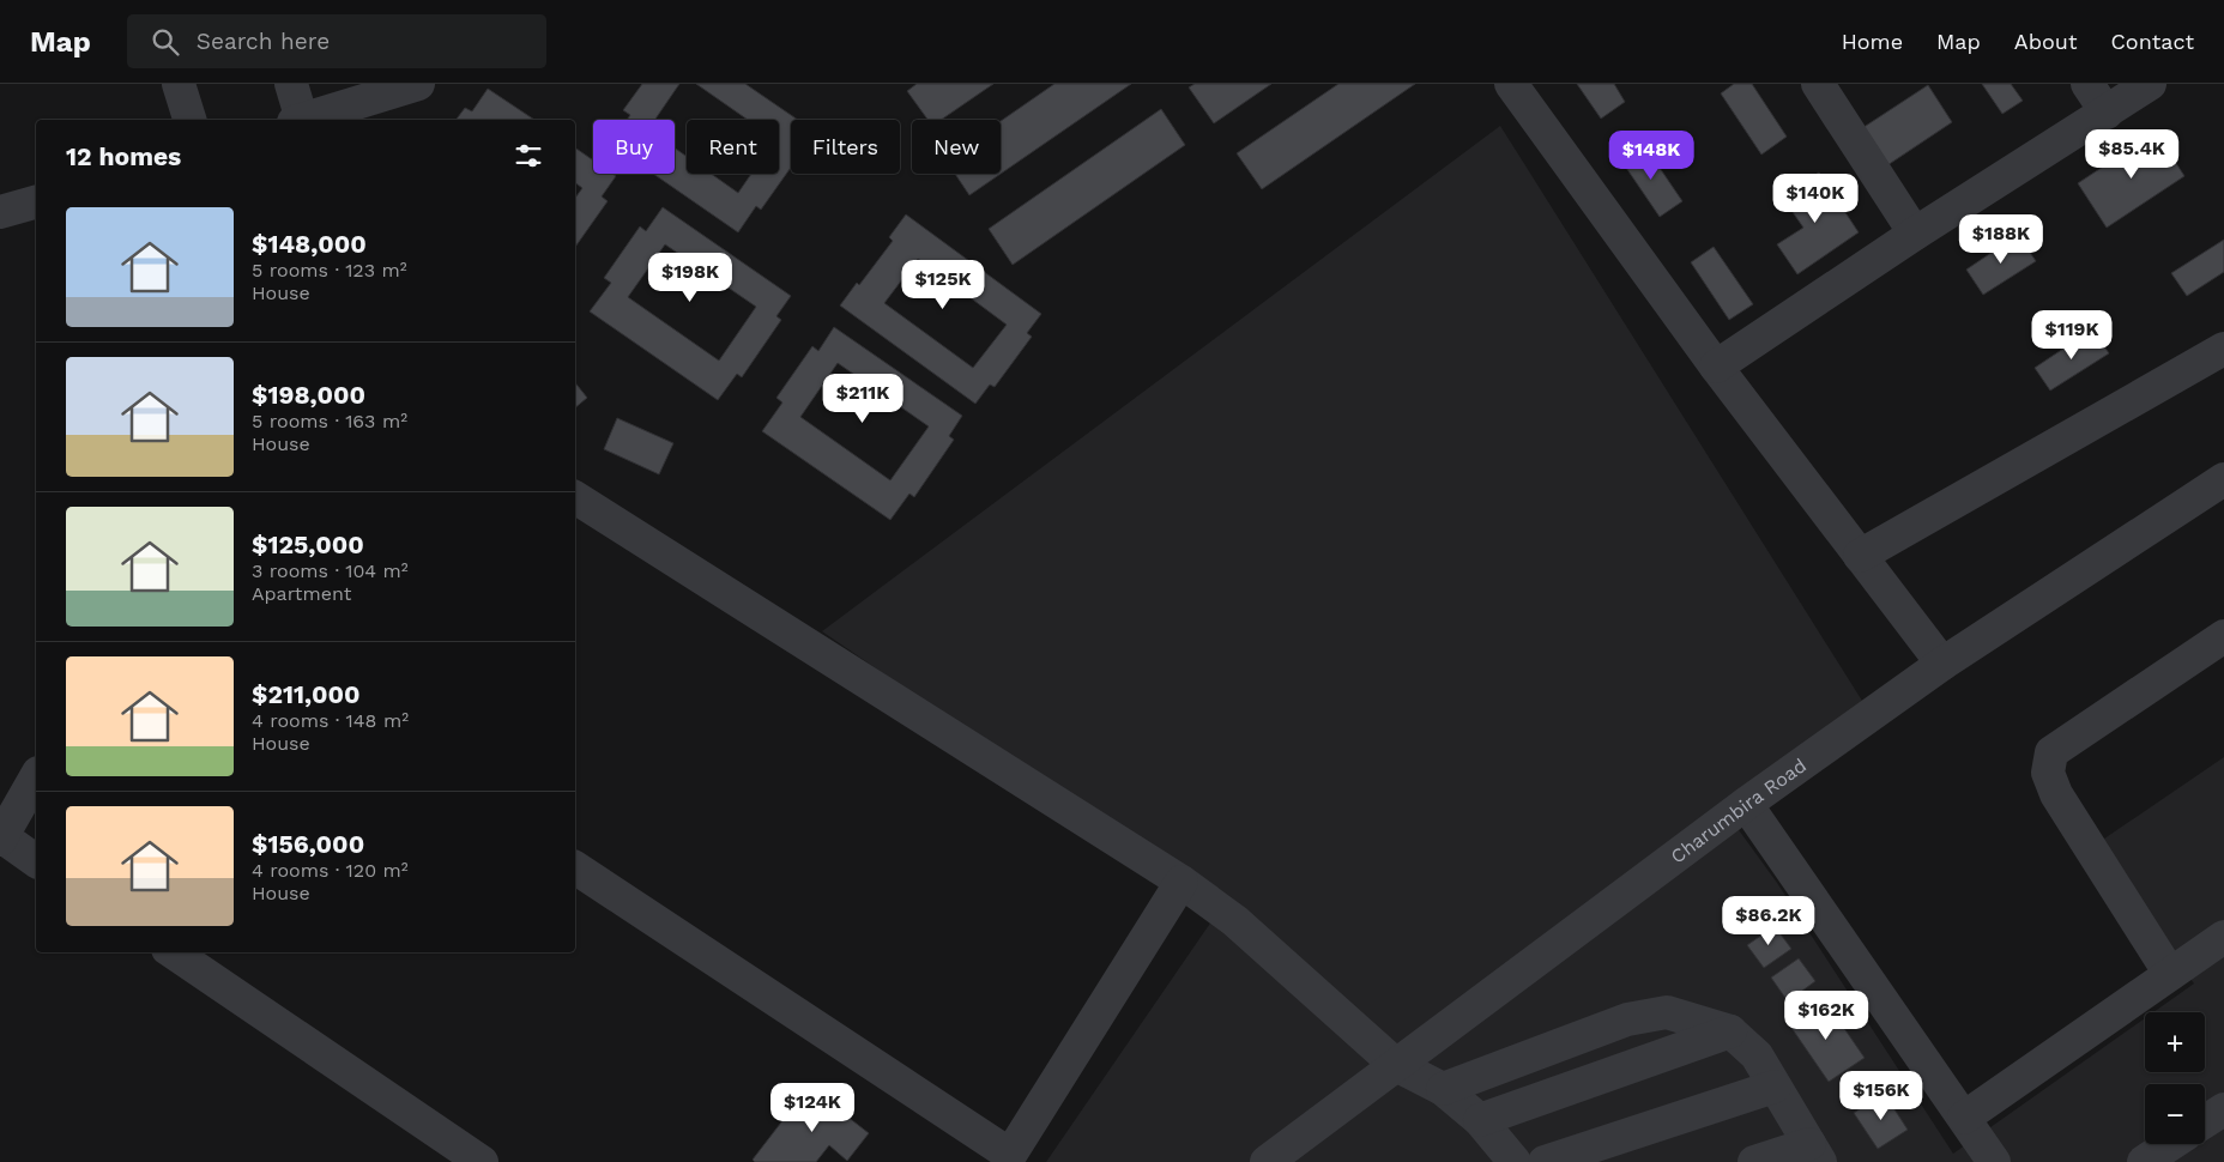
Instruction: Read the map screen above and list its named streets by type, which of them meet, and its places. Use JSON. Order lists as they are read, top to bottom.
{
  "streets": {
    "street": ["Charumbira Road"]
  },
  "page": {
    "header": "Map",
    "search": "Search here",
    "nav": [
      "Home",
      "Map",
      "About",
      "Contact"
    ],
    "chip": [
      "Buy",
      "Rent",
      "Filters",
      "New"
    ],
    "heading": "12 homes",
    "price": [
      "$85.4K",
      "$148K",
      "$140K",
      "$188K",
      "$198K",
      "$125K",
      "$119K",
      "$211K",
      "$86.2K",
      "$162K",
      "$156K",
      "$124K"
    ],
    "list": [
      {
        "name": "$148,000",
        "note": "5 rooms · 123 m² · House"
      },
      {
        "name": "$198,000",
        "note": "5 rooms · 163 m² · House"
      },
      {
        "name": "$125,000",
        "note": "3 rooms · 104 m² · Apartment"
      },
      {
        "name": "$211,000",
        "note": "4 rooms · 148 m² · House"
      },
      {
        "name": "$156,000",
        "note": "4 rooms · 120 m² · House"
      }
    ],
    "map_buttons": ["+", "−"]
  }
}
